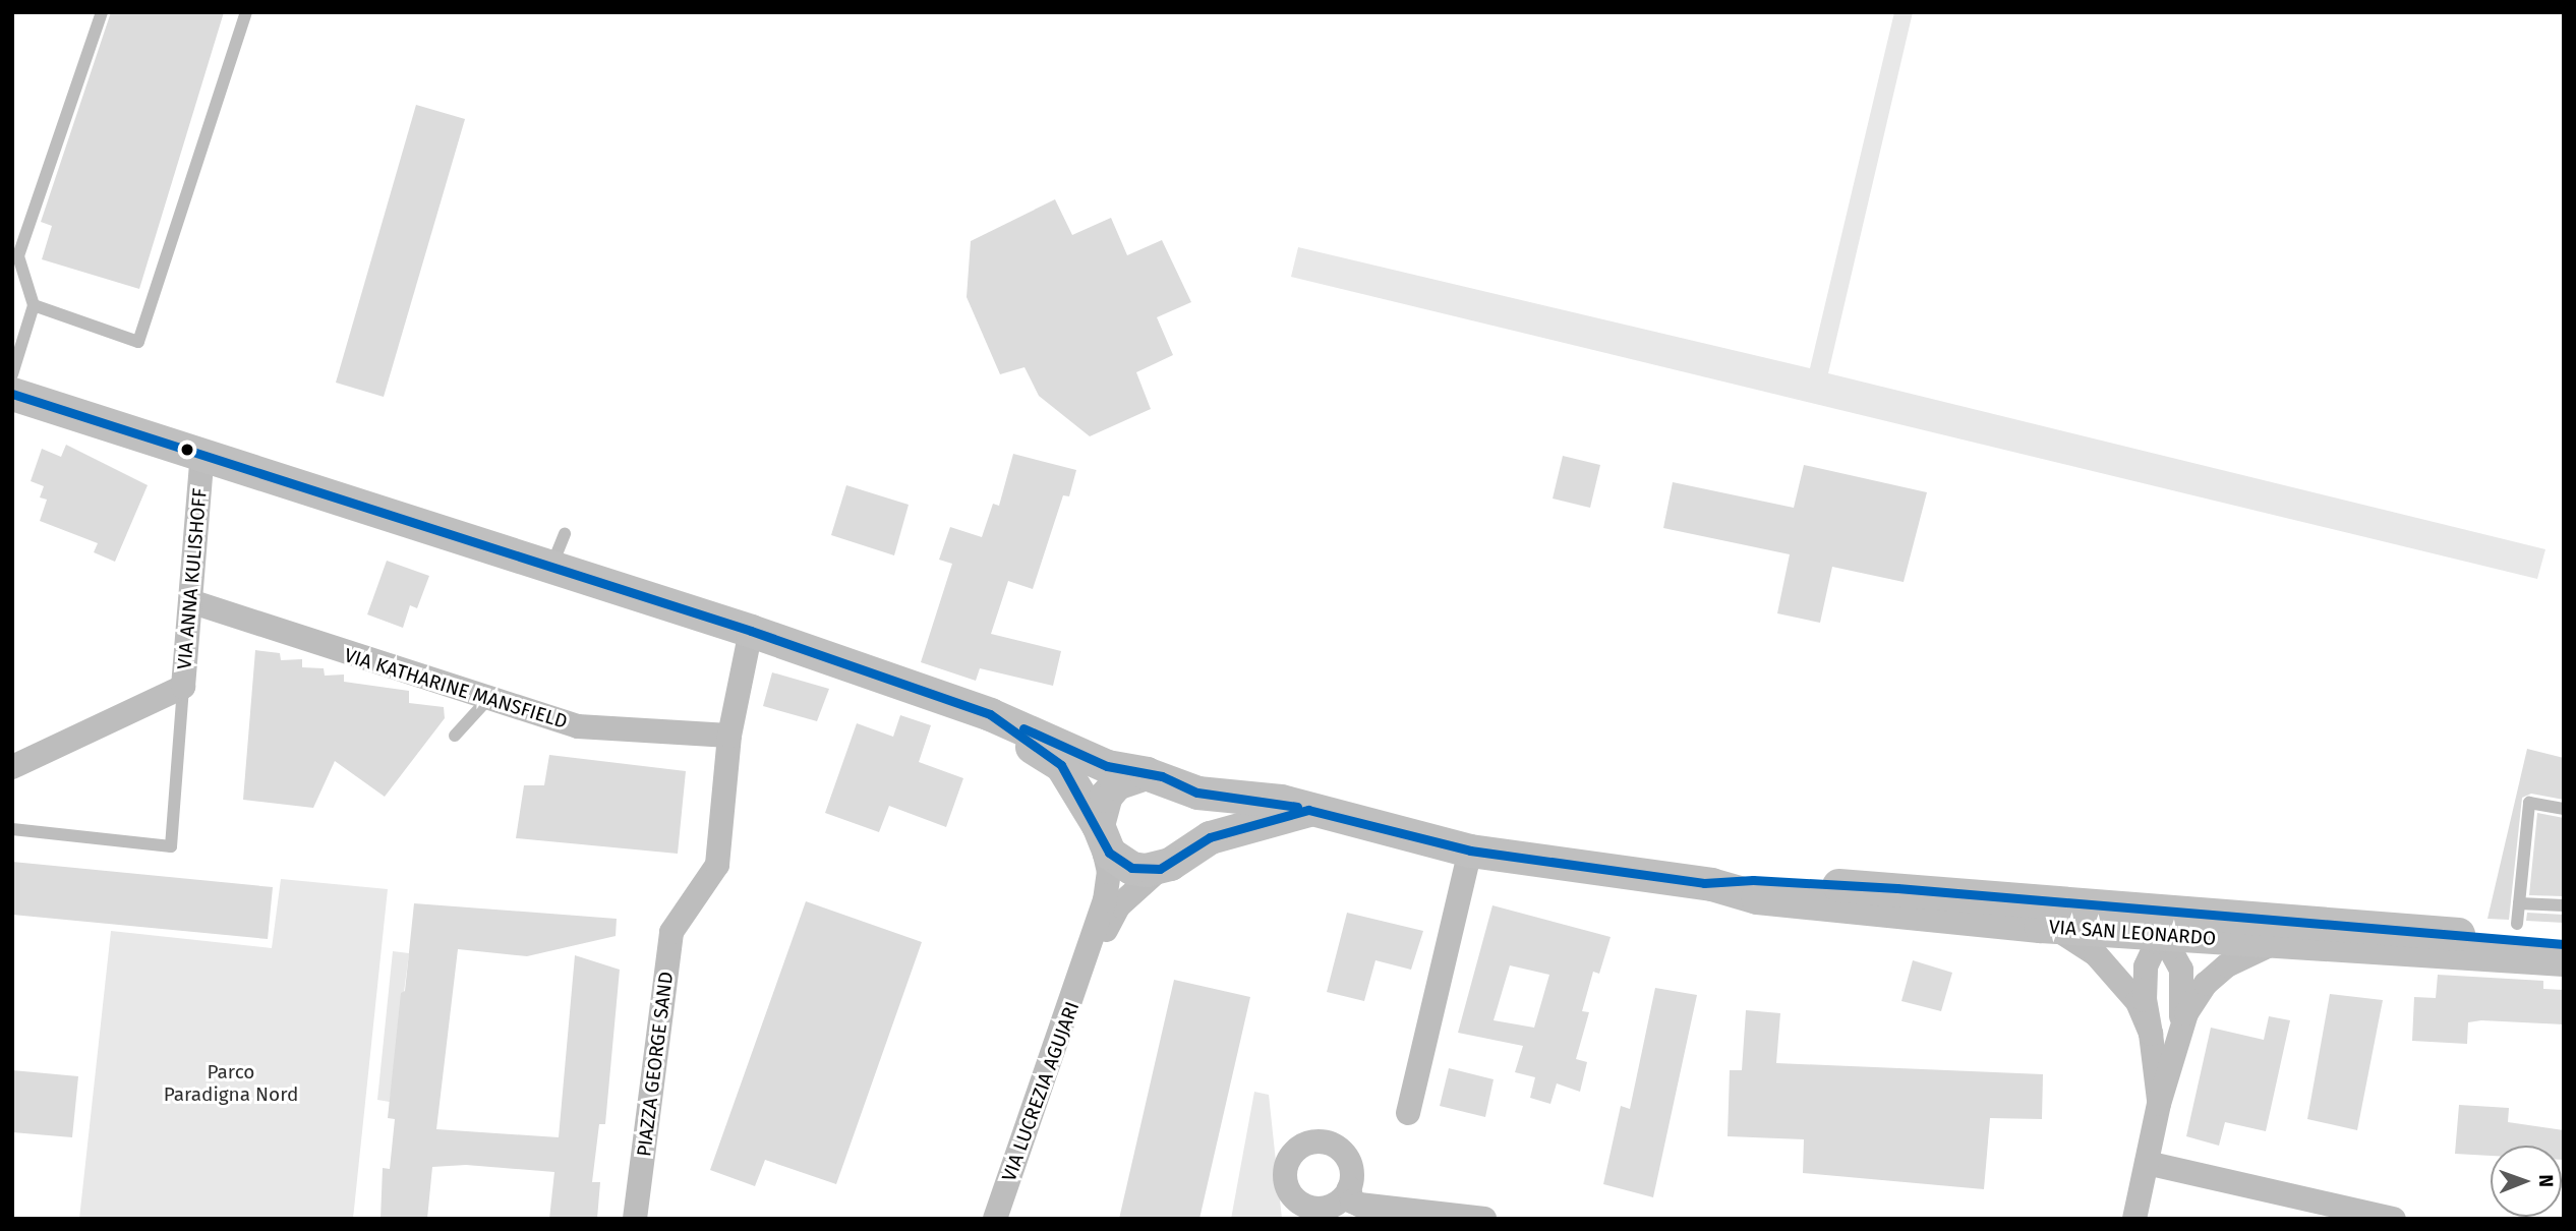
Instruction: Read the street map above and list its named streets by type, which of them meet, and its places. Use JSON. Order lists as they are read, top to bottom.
{
  "streets": {
    "main road": ["VIA SAN LEONARDO"],
    "street": [
      "VIA ANNA KULISHOFF",
      "VIA KATHARINE MANSFIELD",
      "PIAZZA GEORGE SAND",
      "VIA LUCREZIA AGUJARI"
    ]
  },
  "crossings": [
    ["VIA ANNA KULISHOFF", "VIA KATHARINE MANSFIELD"],
    ["VIA KATHARINE MANSFIELD", "PIAZZA GEORGE SAND"]
  ],
  "parks": ["Parco Paradigna Nord"],
  "north": "right"
}
